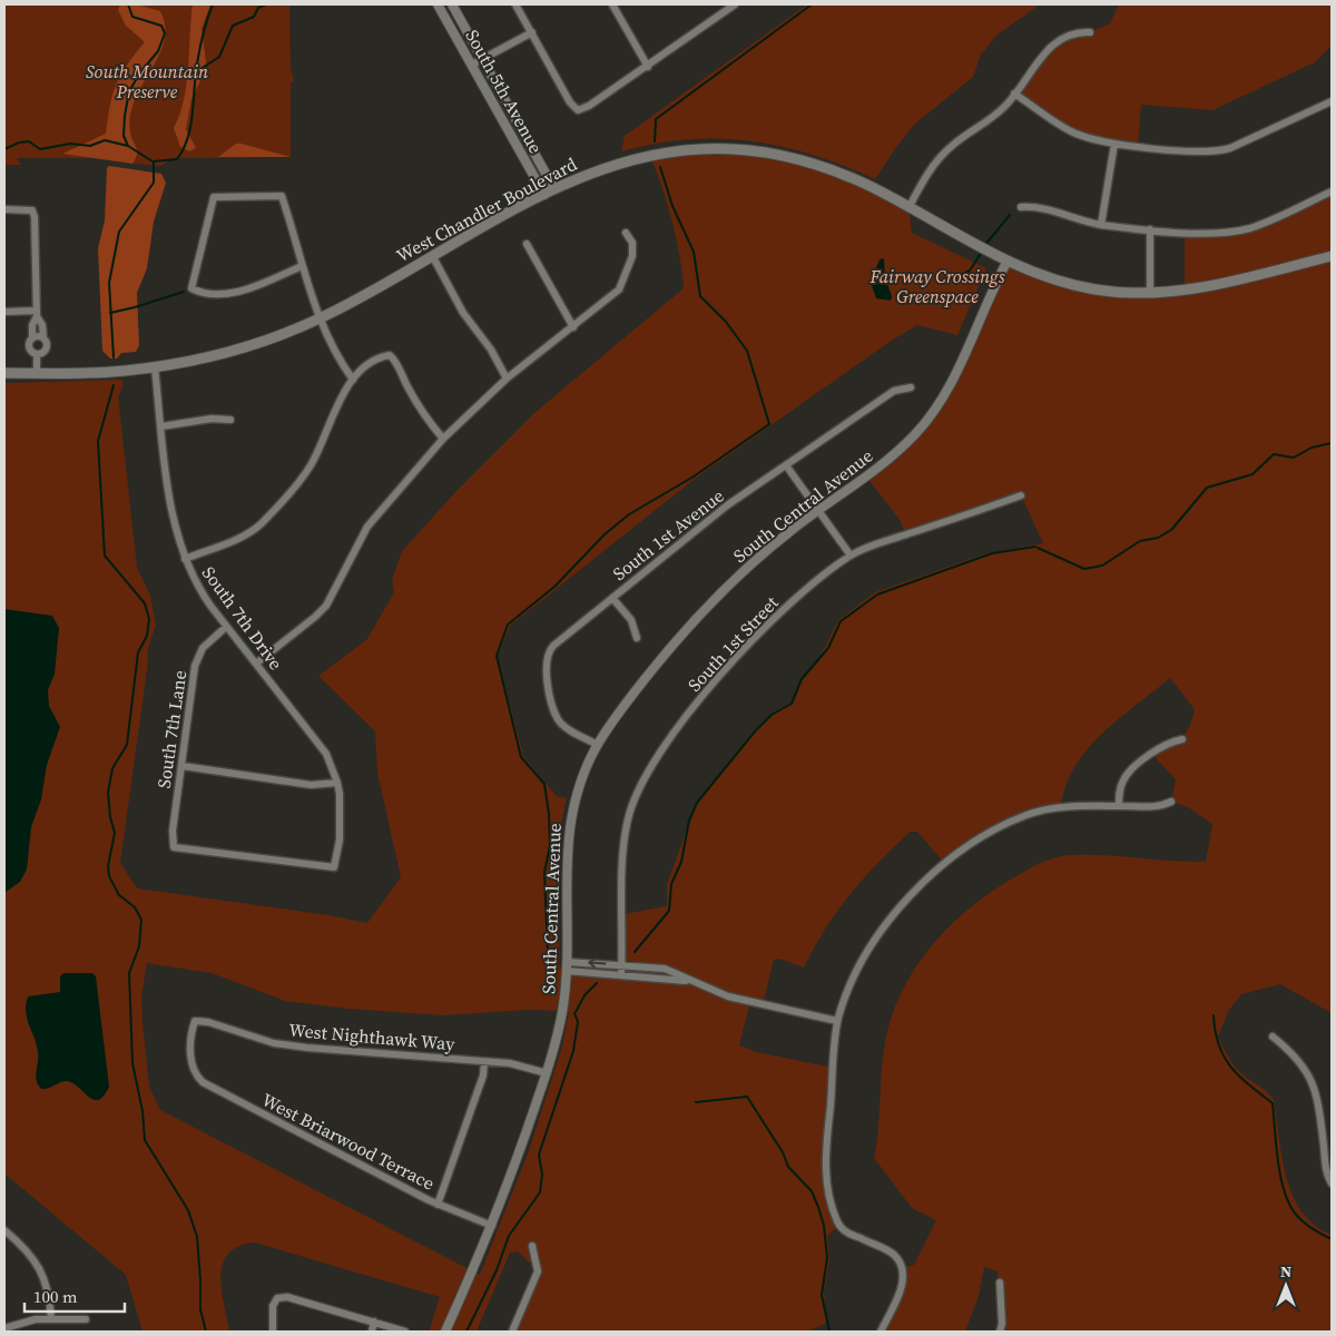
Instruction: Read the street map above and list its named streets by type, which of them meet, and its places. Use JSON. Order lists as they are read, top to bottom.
{
  "streets": {
    "main road": ["West Chandler Boulevard"],
    "street": [
      "South 5th Avenue",
      "South Central Avenue",
      "South 1st Avenue",
      "South 7th Drive",
      "South 1st Street",
      "South 7th Lane",
      "West Nighthawk Way",
      "West Briarwood Terrace"
    ]
  },
  "crossings": [
    ["South 5th Avenue", "West Chandler Boulevard"],
    ["West Chandler Boulevard", "South Central Avenue"],
    ["West Chandler Boulevard", "South 7th Drive"],
    ["South Central Avenue", "South 1st Avenue"],
    ["South Central Avenue", "West Nighthawk Way"],
    ["South Central Avenue", "West Briarwood Terrace"],
    ["South 7th Drive", "South 7th Lane"],
    ["West Nighthawk Way", "West Briarwood Terrace"]
  ],
  "parks": ["South Mountain Preserve", "Fairway Crossings Greenspace"],
  "scale_bar": "100 m",
  "north": "top"
}
